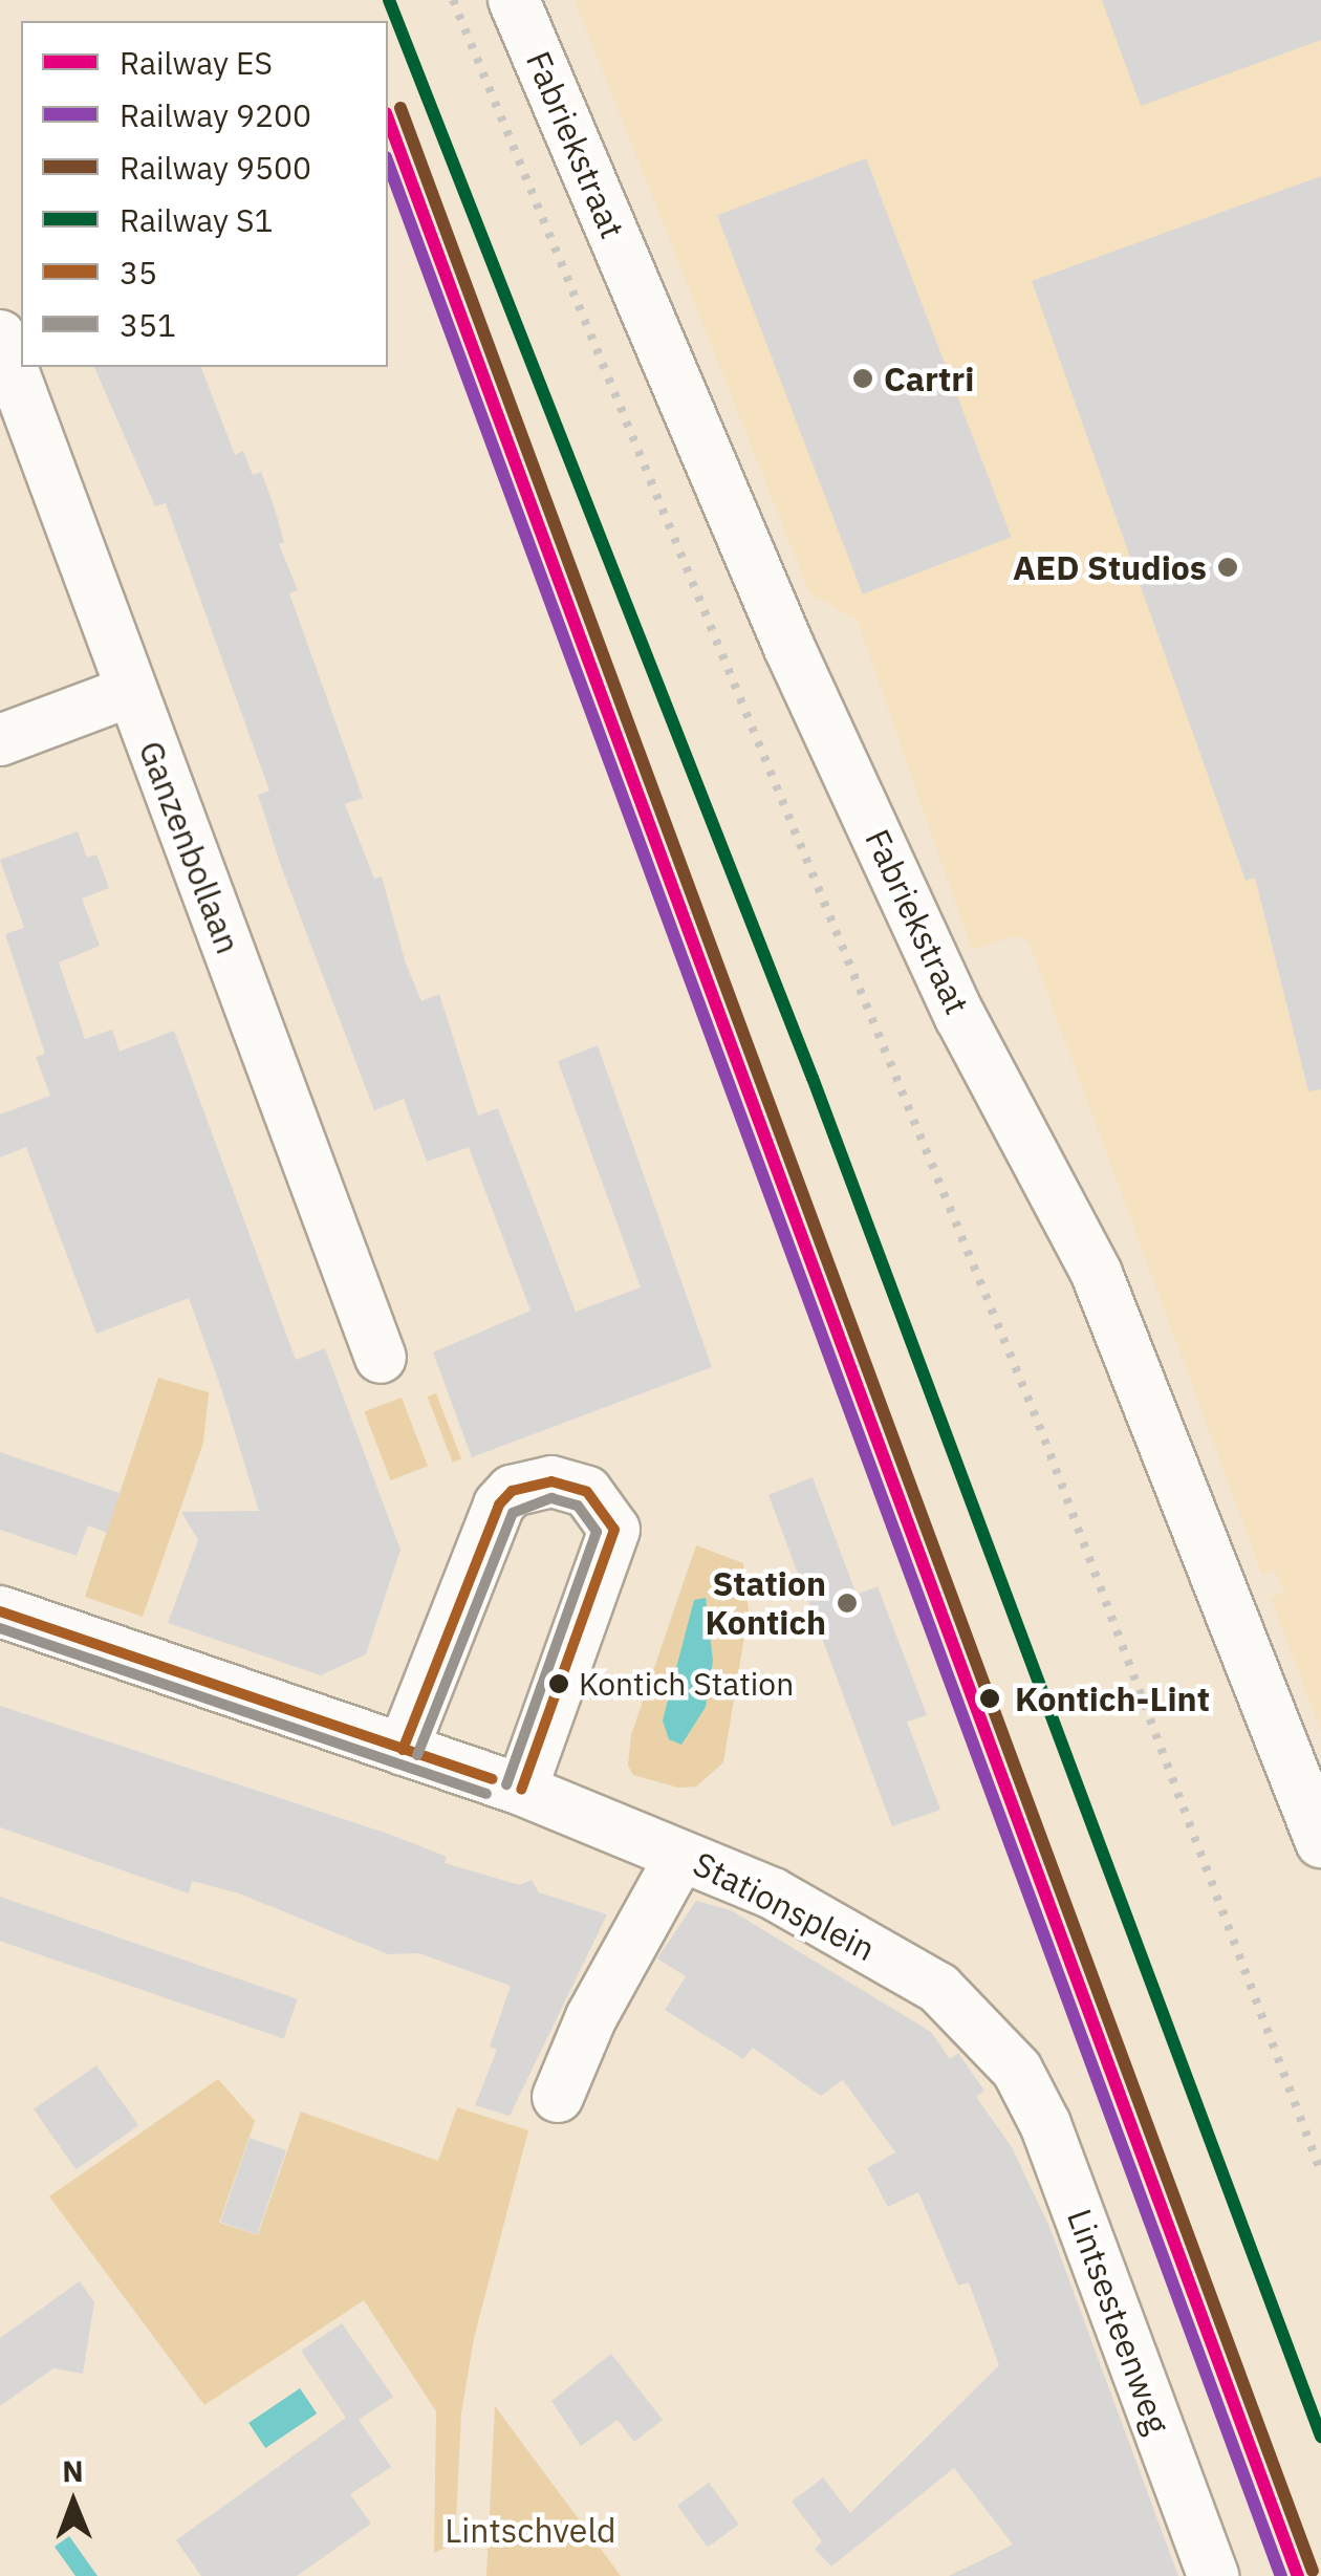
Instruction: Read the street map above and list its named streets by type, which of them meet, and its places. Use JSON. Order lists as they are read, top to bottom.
{
  "streets": {
    "street": [
      "Fabriekstraat",
      "Ganzenbollaan",
      "Stationsplein",
      "Lintsesteenweg"
    ]
  },
  "crossings": [
    ["Stationsplein", "Lintsesteenweg"]
  ],
  "parks": ["Lintschveld"],
  "places": [
    "Cartri",
    "AED Studios",
    "Station Kontich",
    "Kontich Station",
    "Kontich-Lint"
  ],
  "lines": [
    "rail line S1",
    "rail line 9500",
    "rail line ES",
    "rail line 9200",
    "transit line 35",
    "transit line 351"
  ],
  "legend": [
    "Railway ES",
    "Railway 9200",
    "Railway 9500",
    "Railway S1",
    "35",
    "351"
  ],
  "north": "top"
}
